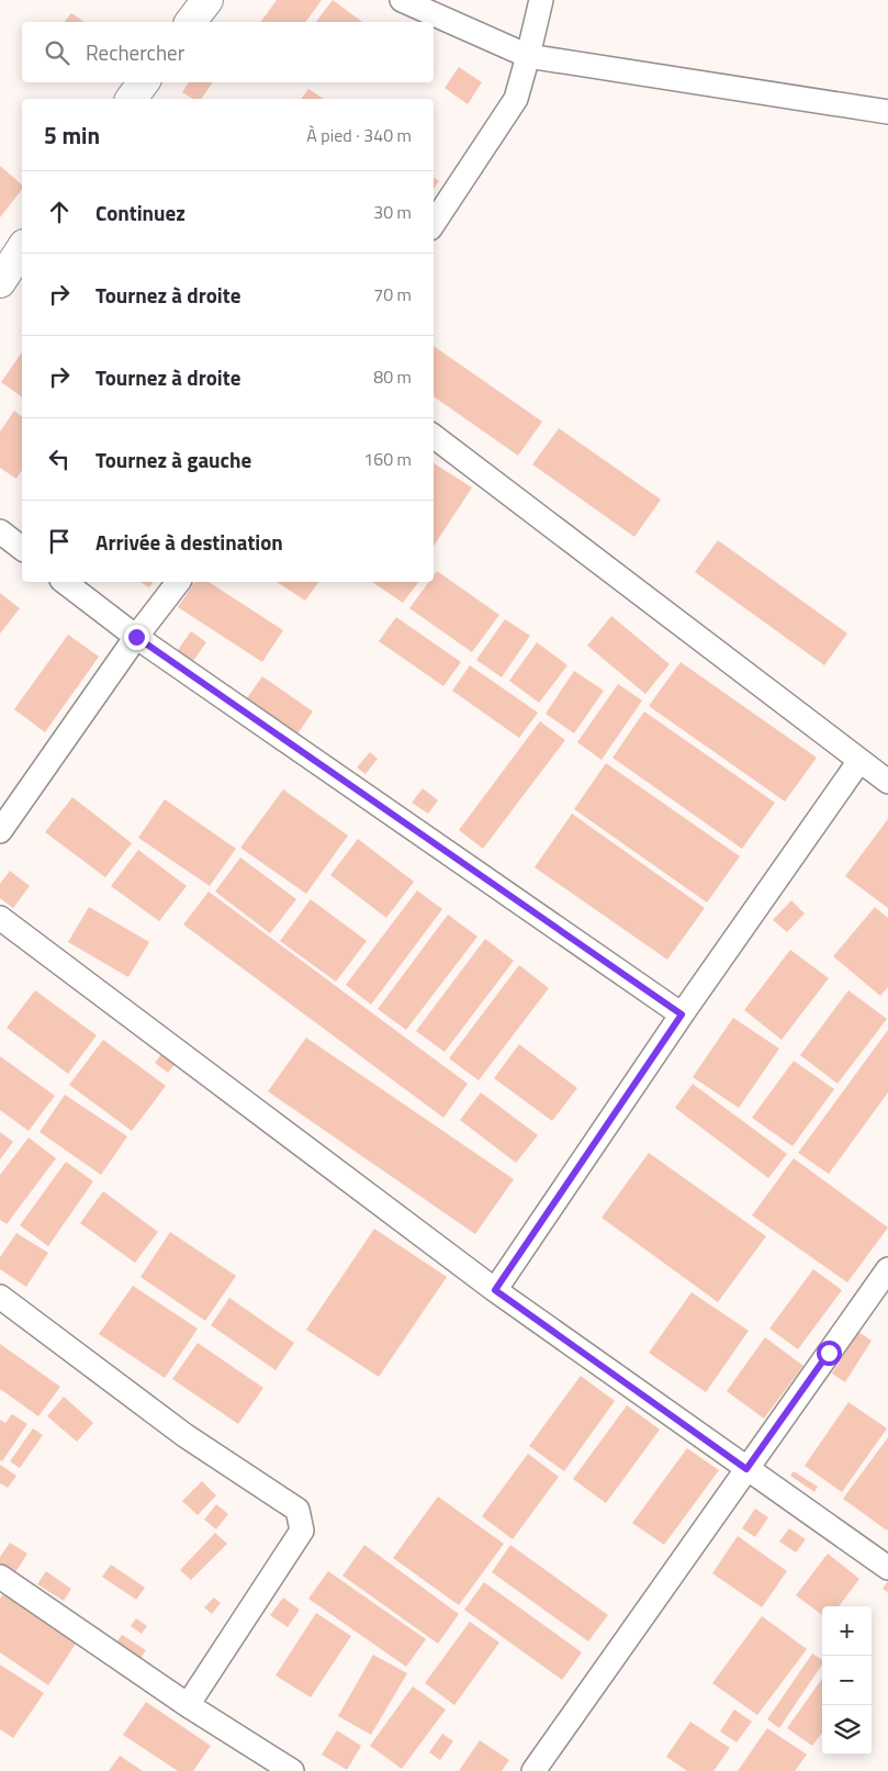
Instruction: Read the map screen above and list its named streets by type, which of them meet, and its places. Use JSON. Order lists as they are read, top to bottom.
{
  "page": {
    "search": "Rechercher",
    "heading": ["5 min", "À pied · 340 m"],
    "list": [
      ["Continuez", "30 m"],
      ["Tournez à droite", "70 m"],
      ["Tournez à droite", "80 m"],
      ["Tournez à gauche", "160 m"],
      "Arrivée à destination"
    ],
    "map_buttons": ["+", "−"]
  }
}
